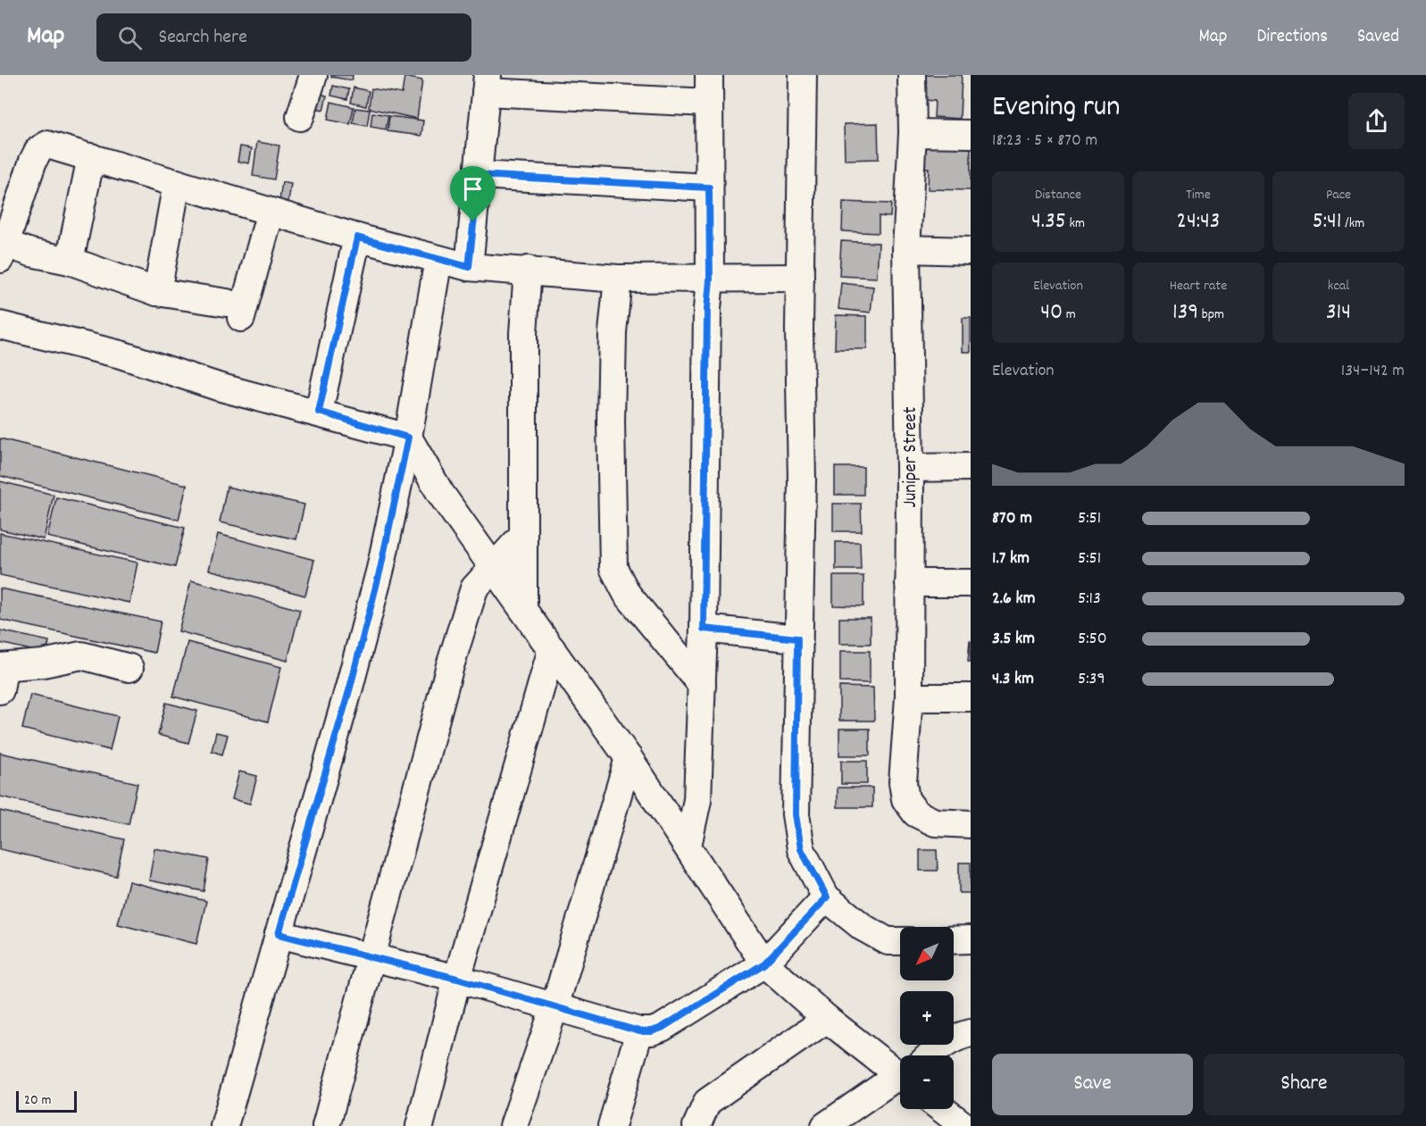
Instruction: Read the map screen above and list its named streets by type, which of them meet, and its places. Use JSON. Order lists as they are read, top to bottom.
{
  "streets": {
    "street": ["Juniper Street"]
  },
  "scale_bar": "20 m",
  "north": "bottom left",
  "page": {
    "header": "Map",
    "search": "Search here",
    "nav": ["Map", "Directions", "Saved"],
    "heading": ["Evening run", "18:23 · 5 × 870 m"],
    "stats": [
      ["Distance", "4.35 km"],
      ["Time", "24:43"],
      ["Pace", "5:41 /km"],
      ["Elevation", "40 m"],
      ["Heart rate", "139 bpm"],
      ["kcal", "314"]
    ],
    "chart": ["Elevation", "134–142 m"],
    "list": [
      {
        "name": "870 m",
        "note": "5:51"
      },
      {
        "name": "1.7 km",
        "note": "5:51"
      },
      {
        "name": "2.6 km",
        "note": "5:13"
      },
      {
        "name": "3.5 km",
        "note": "5:50"
      },
      {
        "name": "4.3 km",
        "note": "5:39"
      }
    ],
    "map_buttons": ["+", "−"],
    "buttons": ["Save", "Share"],
    "scale": "20 m"
  }
}
